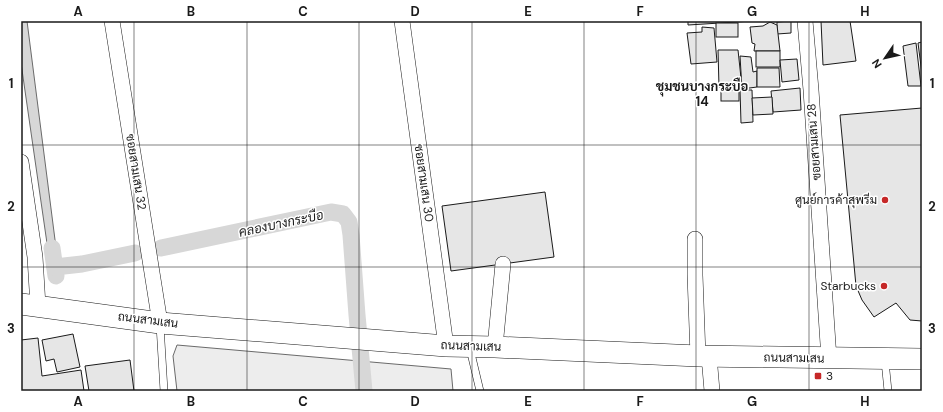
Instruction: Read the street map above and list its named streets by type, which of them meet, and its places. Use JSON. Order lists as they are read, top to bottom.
{
  "streets": {
    "main road": ["ถนนสามเสน"],
    "street": ["ซอยสามเสน 28", "ซอยสามเสน 32", "ซอยสามเสน 30"]
  },
  "crossings": [
    ["ซอยสามเสน 28", "ถนนสามเสน"],
    ["ซอยสามเสน 32", "ถนนสามเสน"],
    ["ซอยสามเสน 30", "ถนนสามเสน"]
  ],
  "districts": ["ชุมชนบางกระบือ 14"],
  "water": ["คลองบางกระบือ"],
  "places": {
    "other": ["ศูนย์การค้าสุพรีม", "Starbucks"],
    "transit": ["3"]
  },
  "north": "bottom left",
  "grid": {
    "columns": [
      "A",
      "B",
      "C",
      "D",
      "E",
      "F",
      "G",
      "H"
    ],
    "rows": ["1", "2", "3"]
  }
}
